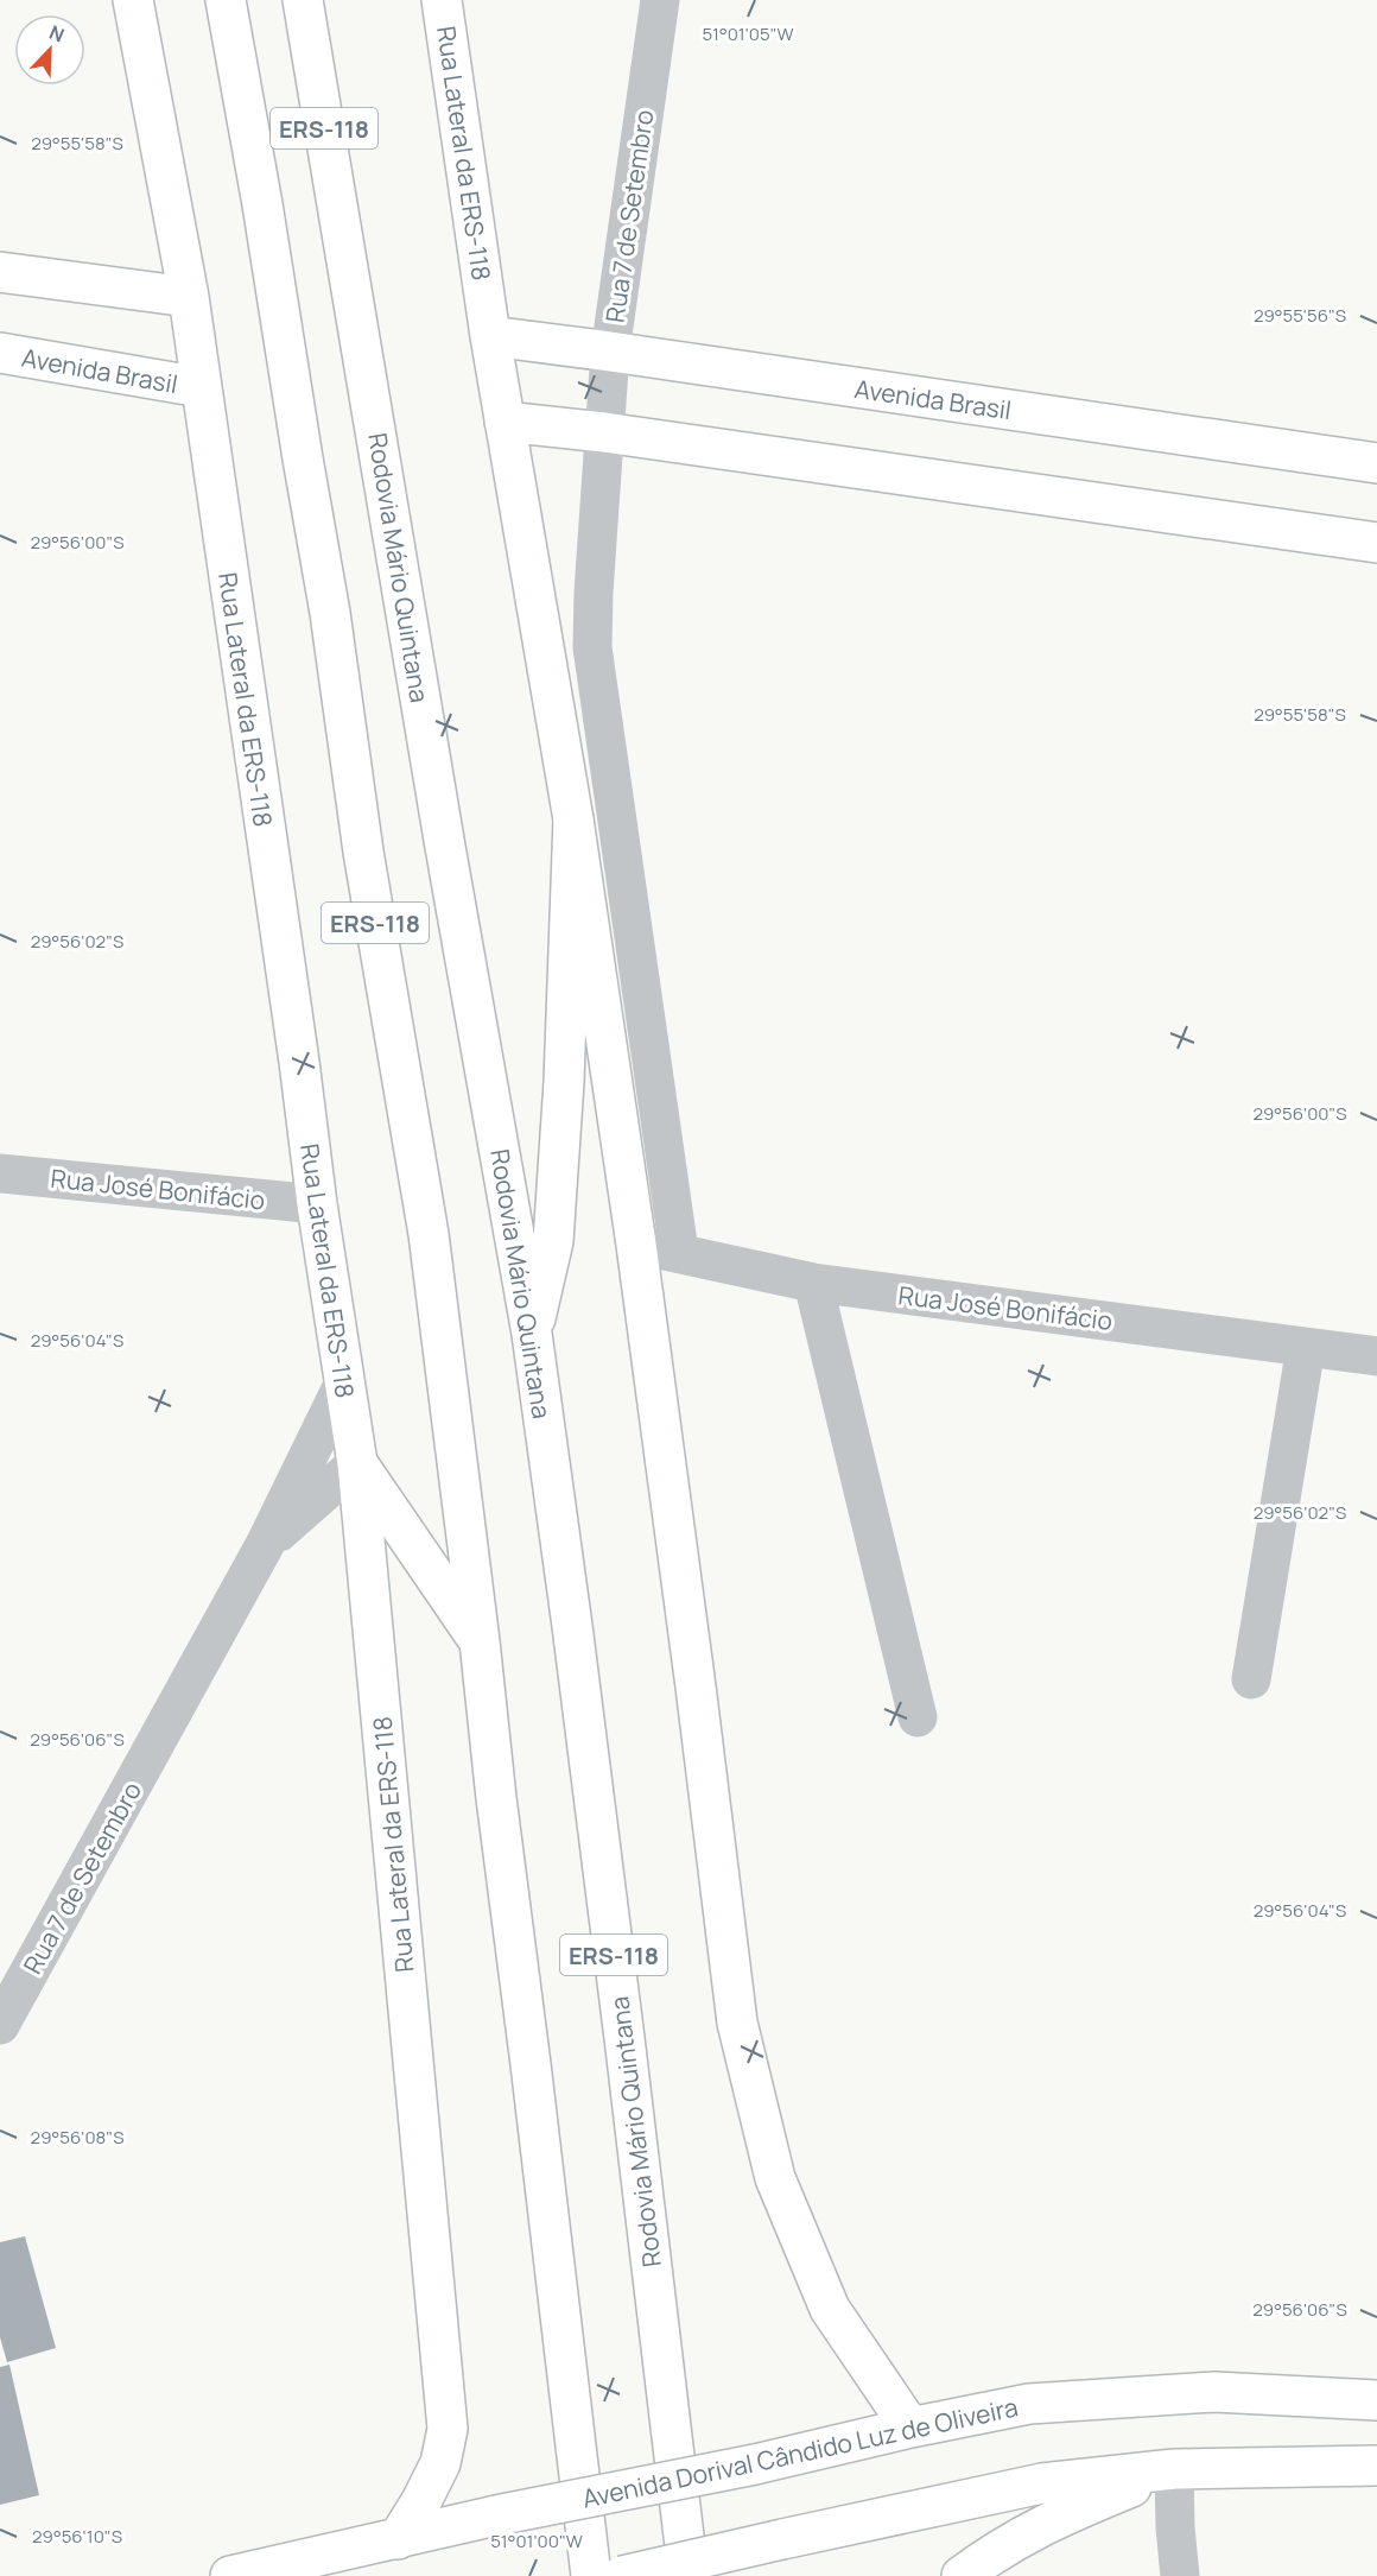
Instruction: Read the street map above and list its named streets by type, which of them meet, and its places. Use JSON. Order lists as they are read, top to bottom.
{
  "streets": {
    "main road": [
      "ERS-118",
      "Rua Lateral da ERS-118",
      "Avenida Brasil",
      "Rodovia Mário Quintana",
      "Avenida Dorival Cândido Luz de Oliveira"
    ],
    "street": ["Rua 7 de Setembro", "Rua José Bonifácio"]
  },
  "crossings": [
    ["Rua Lateral da ERS-118", "Rua 7 de Setembro"],
    ["Rua Lateral da ERS-118", "Avenida Brasil"],
    ["Rua Lateral da ERS-118", "Rua José Bonifácio"],
    ["Rua Lateral da ERS-118", "Avenida Dorival Cândido Luz de Oliveira"],
    ["Rua 7 de Setembro", "Avenida Brasil"],
    ["Rua 7 de Setembro", "Rua José Bonifácio"]
  ],
  "north": "top right",
  "coordinates": [
    "51°01'05\"W",
    "29°55'58\"S",
    "29°55'56\"S",
    "29°56'00\"S",
    "29°56'02\"S",
    "29°56'04\"S",
    "29°56'06\"S",
    "29°56'08\"S",
    "29°56'10\"S",
    "51°01'00\"W"
  ]
}
